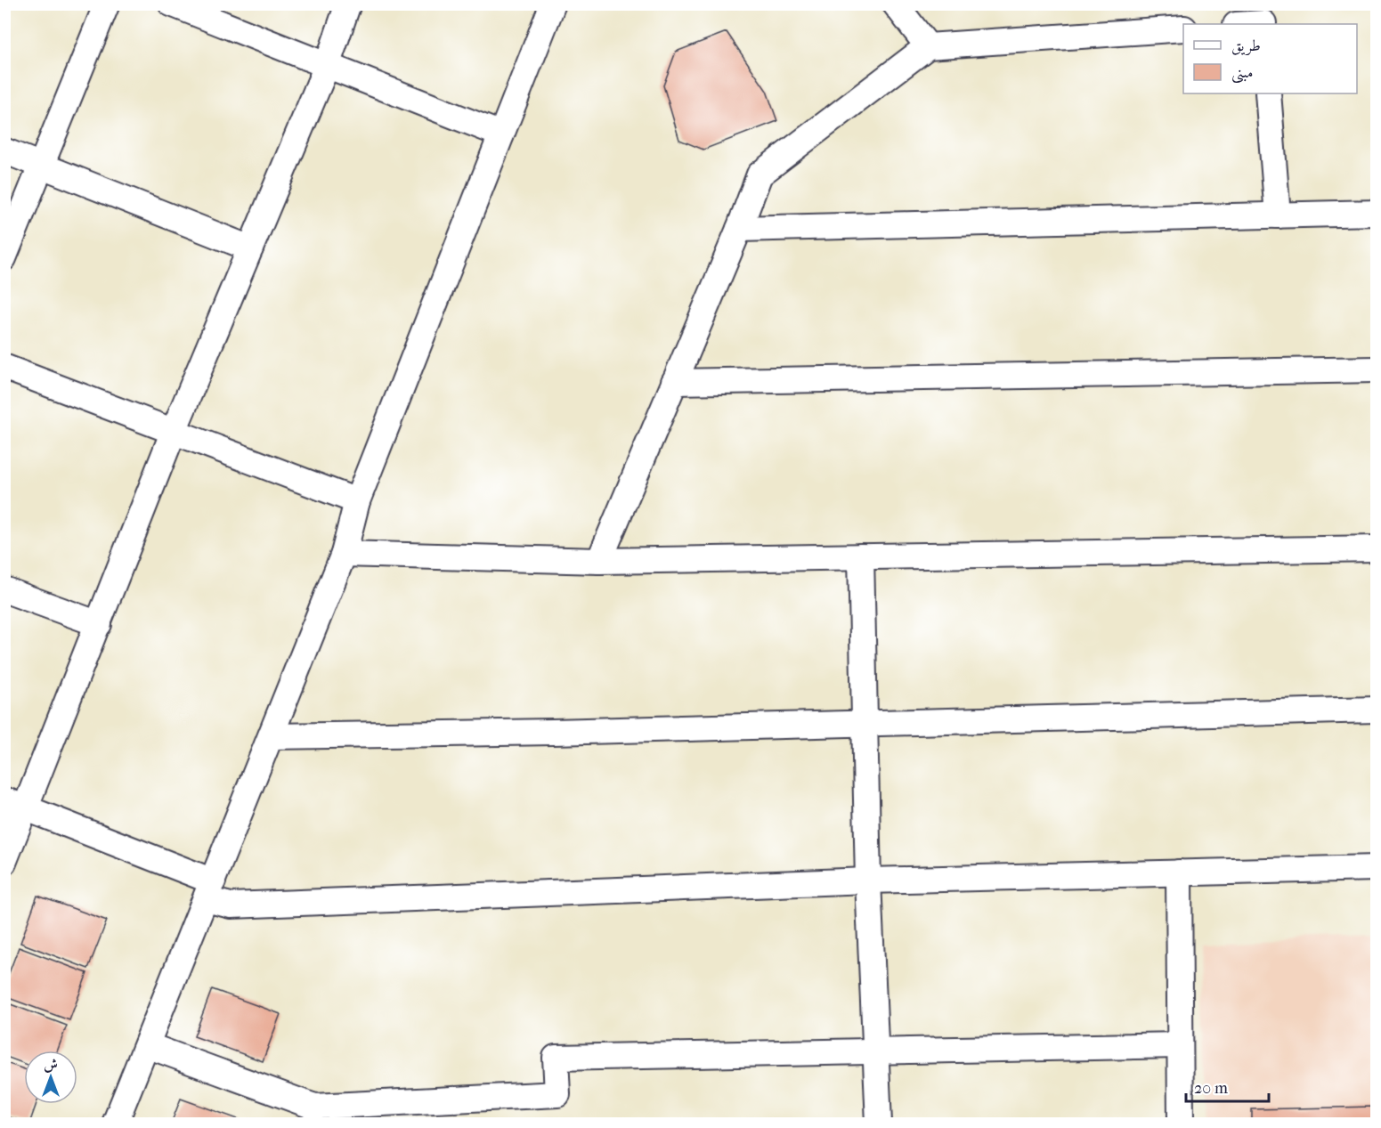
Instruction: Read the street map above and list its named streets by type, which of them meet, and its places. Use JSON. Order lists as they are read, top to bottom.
{
  "legend": ["طريق", "مبنى"],
  "scale_bar": "20 m",
  "north": "top"
}
